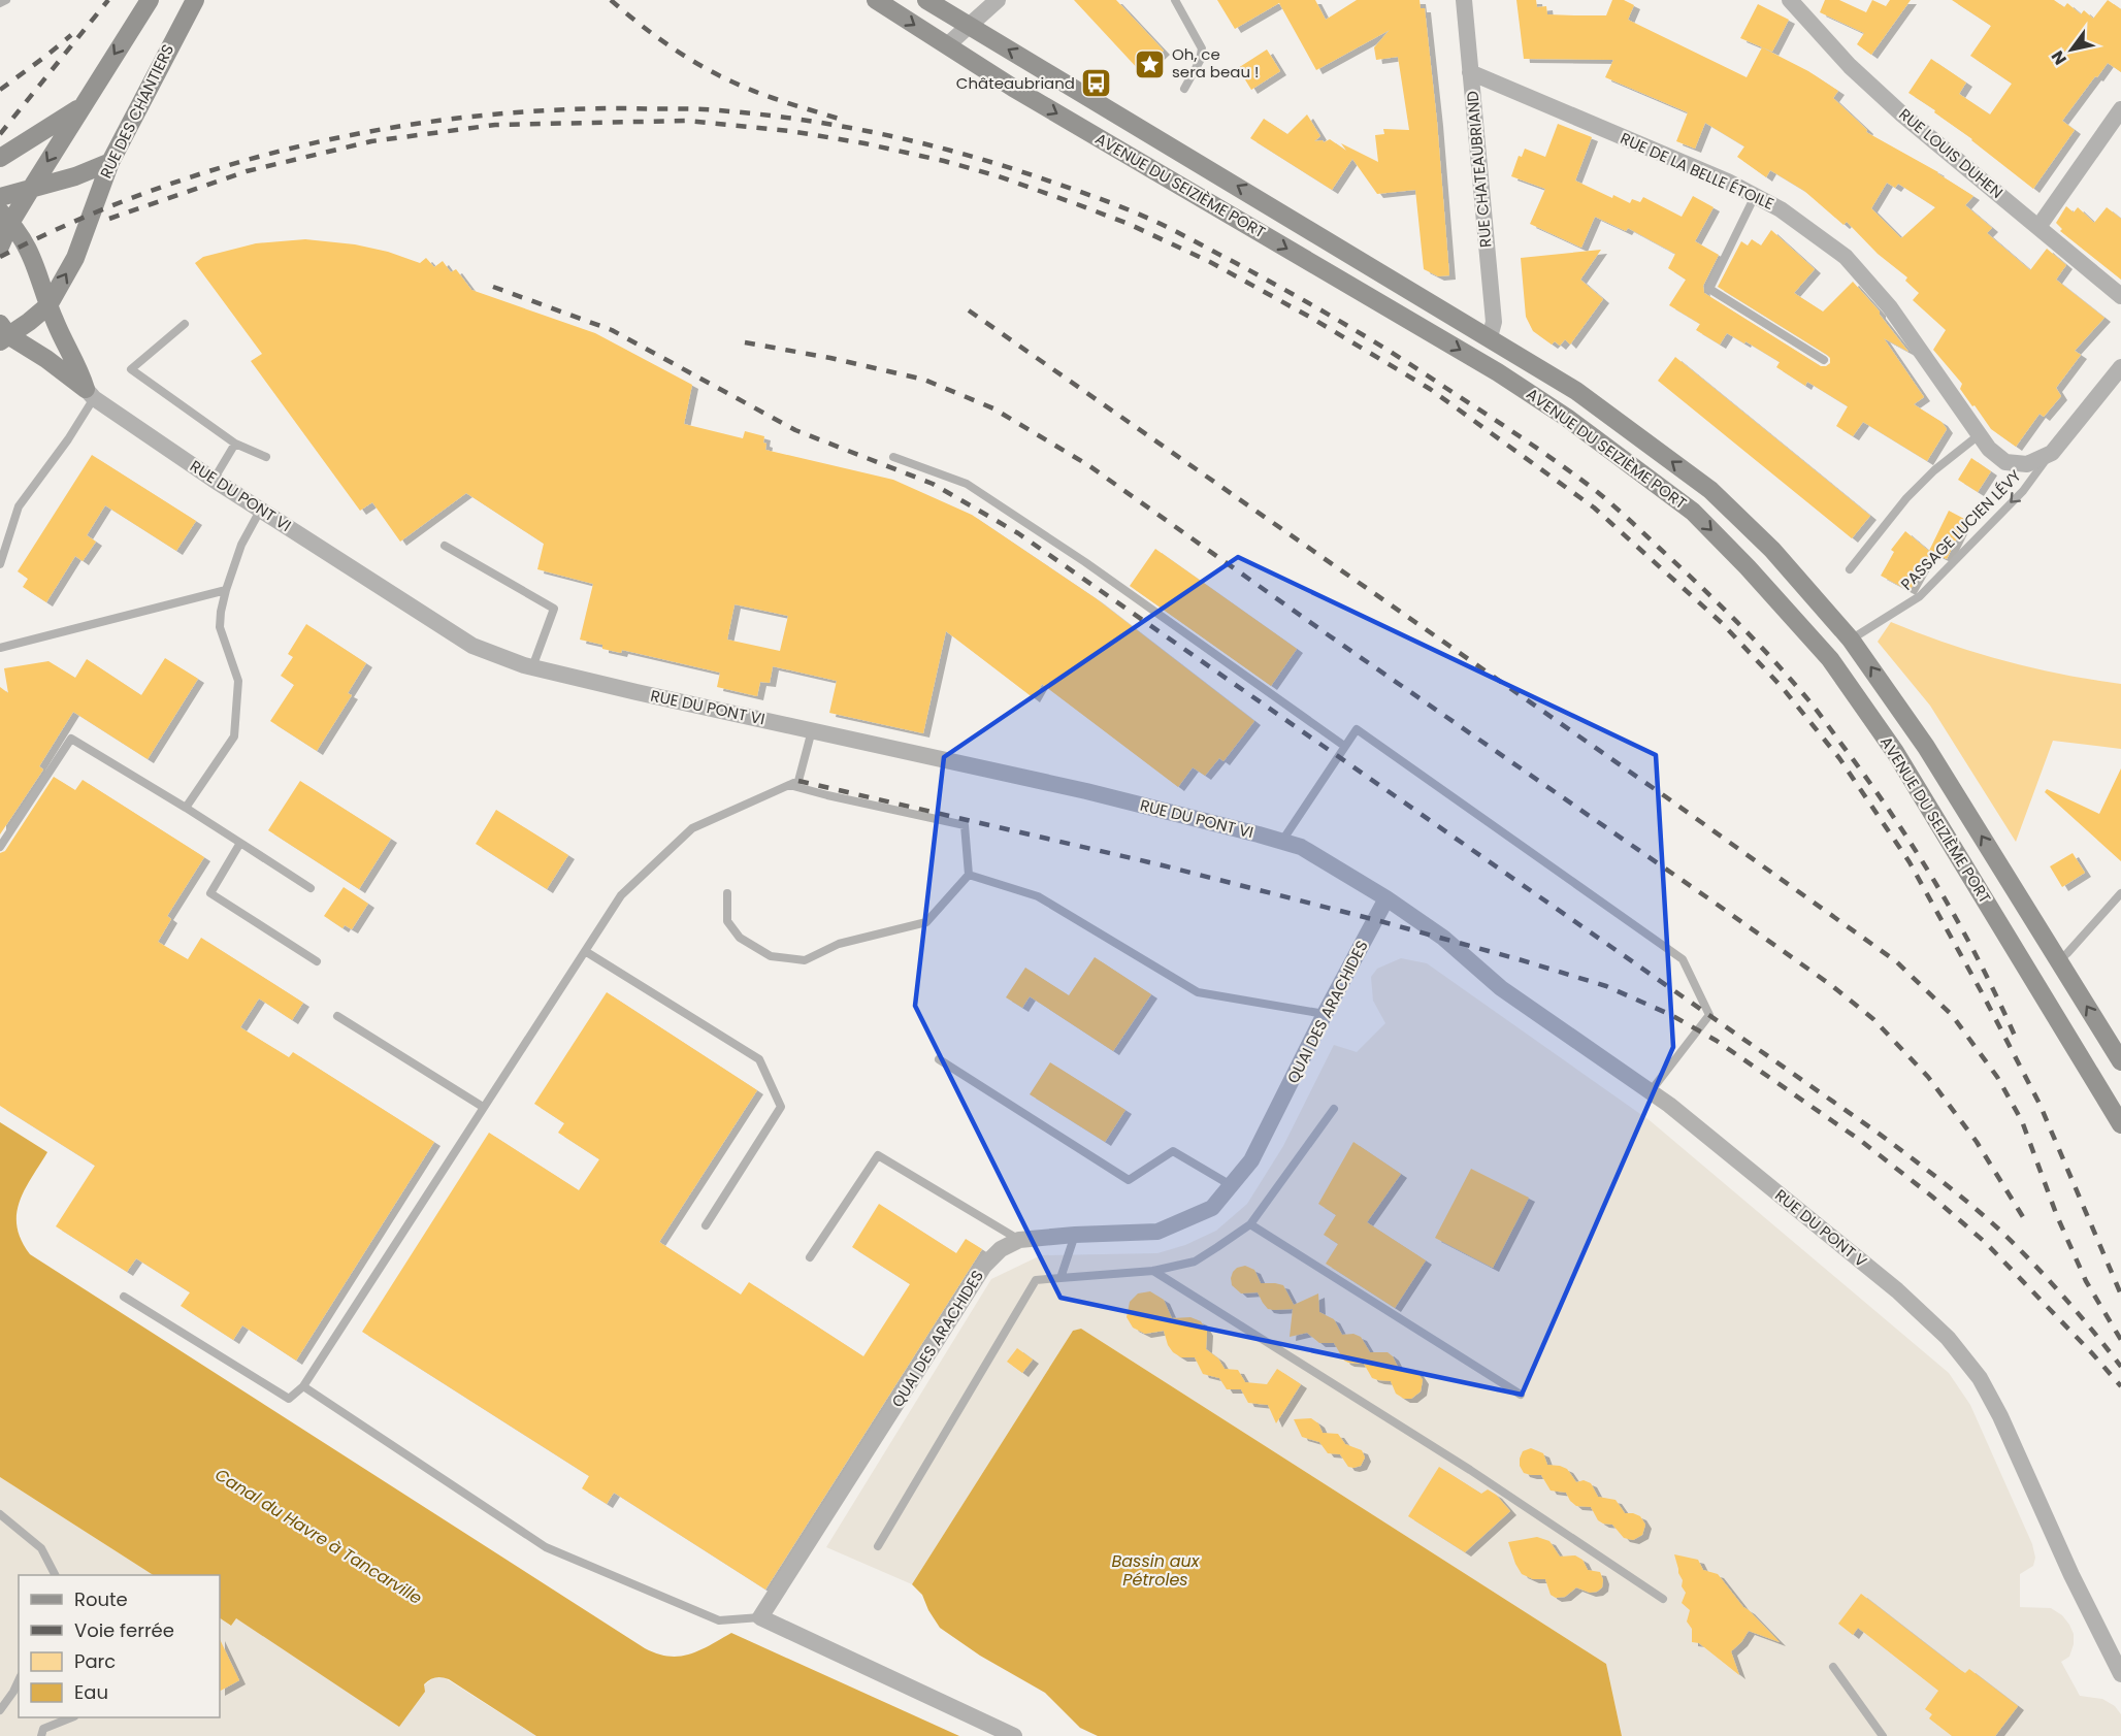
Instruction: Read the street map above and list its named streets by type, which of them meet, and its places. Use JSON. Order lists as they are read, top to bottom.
{
  "streets": {
    "main road": ["RUE DES CHANTIERS", "AVENUE DU SEIZIÈME PORT"],
    "street": [
      "RUE LOUIS DUHEN",
      "RUE CHATEAUBRIAND",
      "RUE DE LA BELLE ÉTOILE",
      "RUE DU PONT VI",
      "QUAI DES ARACHIDES",
      "RUE DU PONT V"
    ],
    "lane": ["PASSAGE LUCIEN LÉVY"]
  },
  "crossings": [
    ["RUE CHATEAUBRIAND", "RUE DE LA BELLE ÉTOILE"],
    ["RUE CHATEAUBRIAND", "AVENUE DU SEIZIÈME PORT"],
    ["RUE DE LA BELLE ÉTOILE", "PASSAGE LUCIEN LÉVY"],
    ["AVENUE DU SEIZIÈME PORT", "PASSAGE LUCIEN LÉVY"],
    ["RUE DU PONT VI", "QUAI DES ARACHIDES"],
    ["RUE DU PONT VI", "RUE DU PONT V"],
    ["QUAI DES ARACHIDES", "RUE DU PONT V"]
  ],
  "water": ["Canal du Havre à Tancarville", "Bassin aux Pétroles"],
  "places": {
    "place": ["Oh, ce sera beau !"],
    "bus stop": ["Châteaubriand"]
  },
  "legend": [
    "Route",
    "Voie ferrée",
    "Parc",
    "Eau"
  ],
  "north": "bottom left"
}
